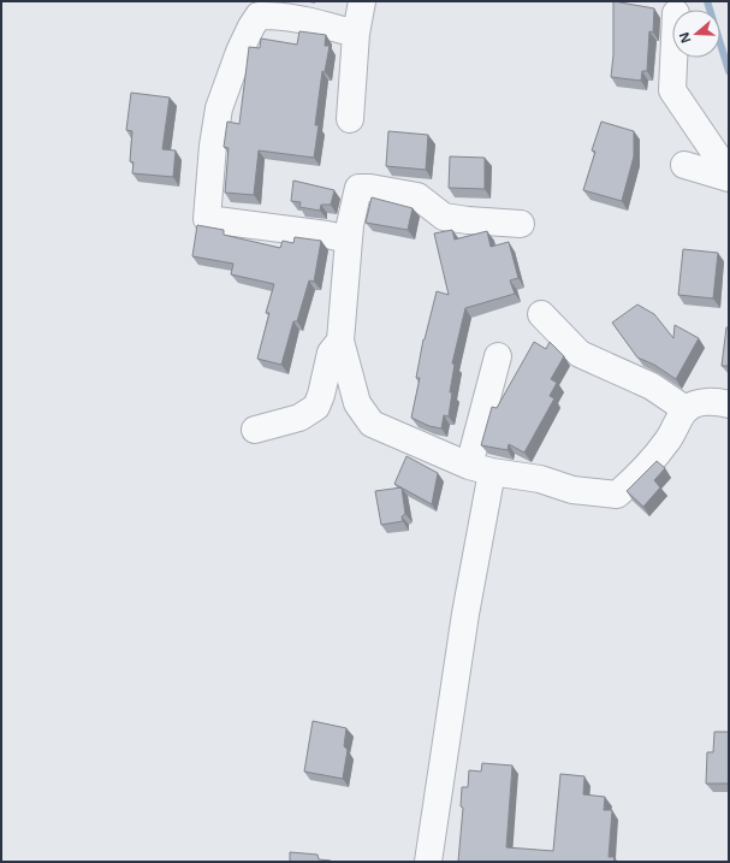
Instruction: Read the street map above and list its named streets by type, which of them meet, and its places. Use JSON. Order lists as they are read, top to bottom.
{
  "north": "left"
}
